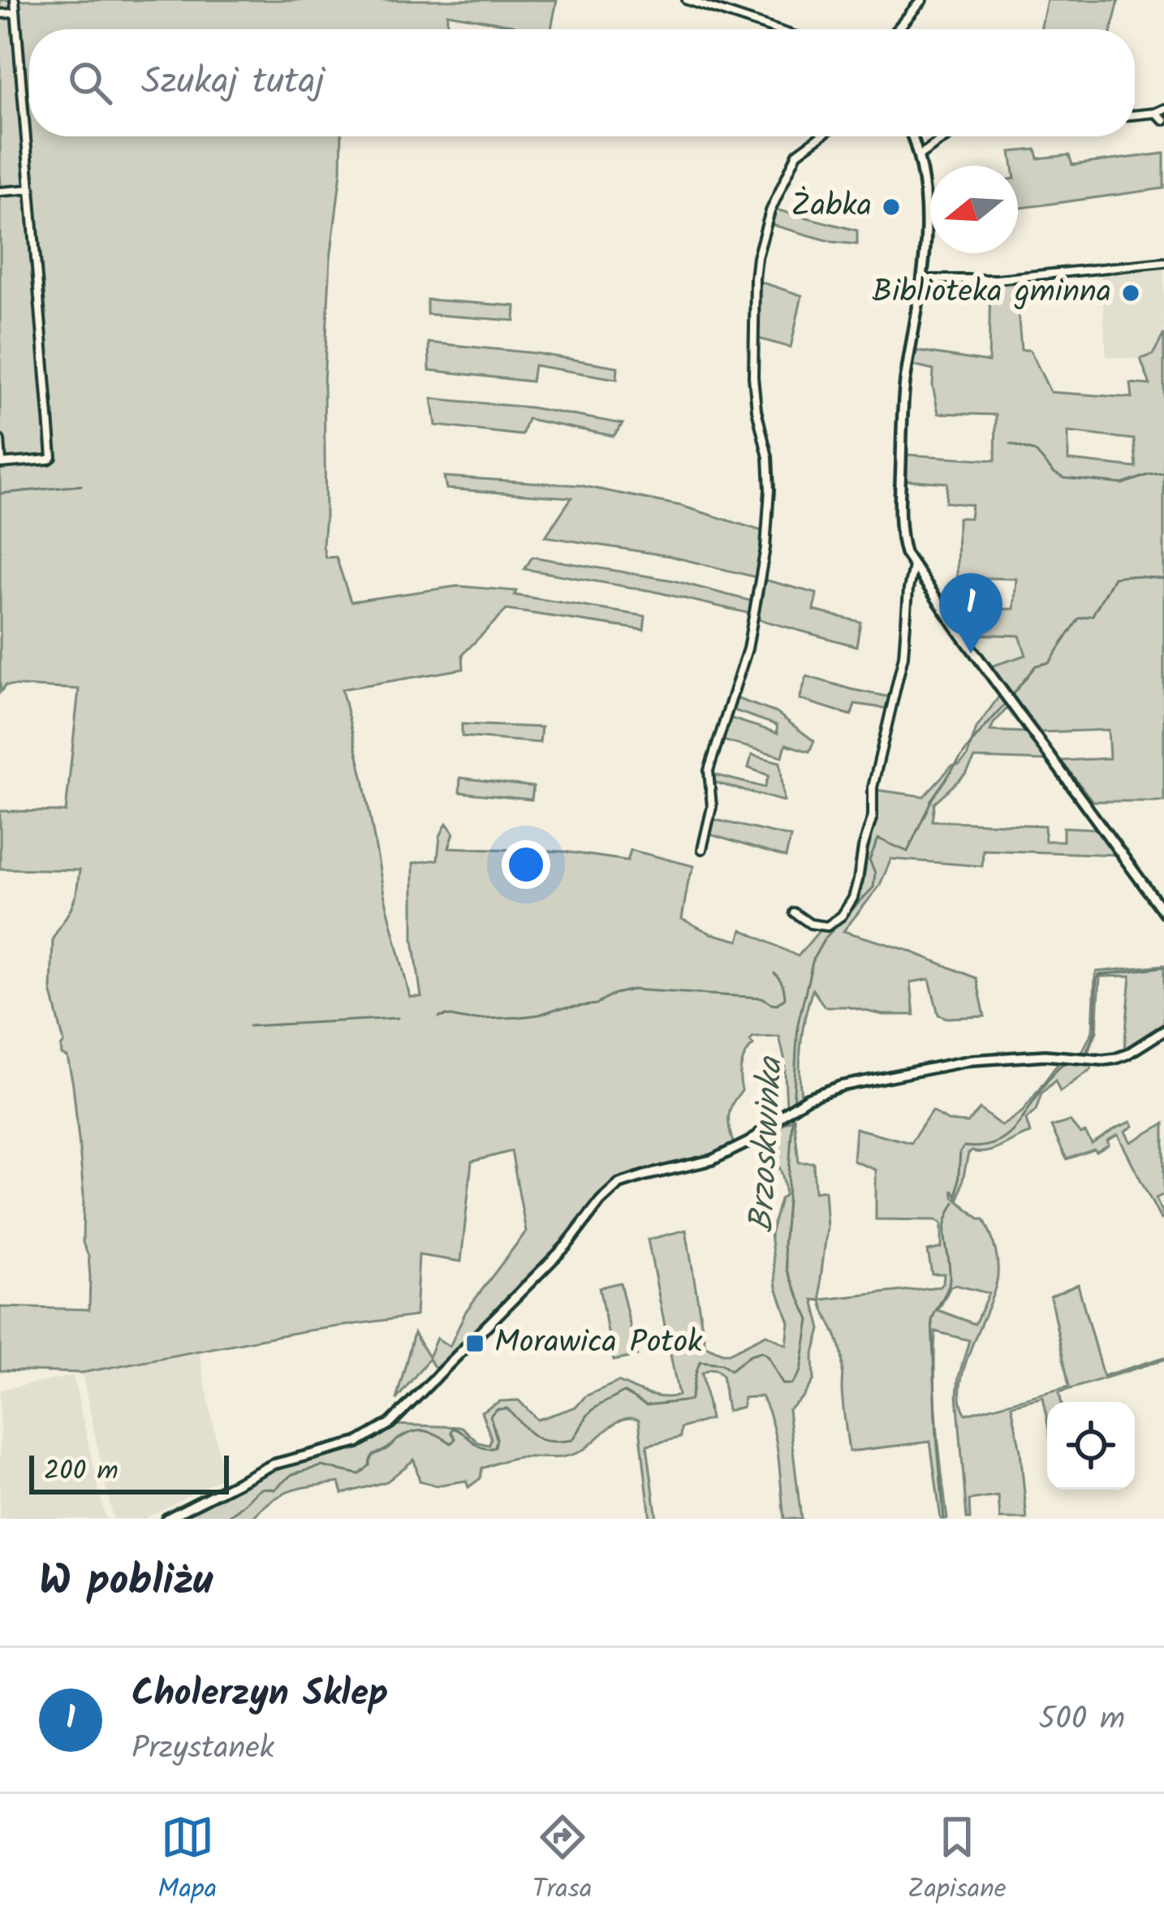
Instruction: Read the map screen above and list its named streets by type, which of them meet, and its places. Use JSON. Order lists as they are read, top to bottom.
{
  "water": ["Brzoskwinka"],
  "places": {
    "other": ["Żabka", "Biblioteka gminna"],
    "transit": ["Morawica Potok"]
  },
  "scale_bar": "200 m",
  "north": "left",
  "page": {
    "search": "Szukaj tutaj",
    "pins": "1",
    "scale": "200 m",
    "heading": "W pobliżu",
    "list": [
      {
        "mark": "1",
        "name": "Cholerzyn Sklep",
        "note": "Przystanek",
        "value": "500 m"
      }
    ],
    "nav": ["Mapa", "Trasa", "Zapisane"]
  }
}
